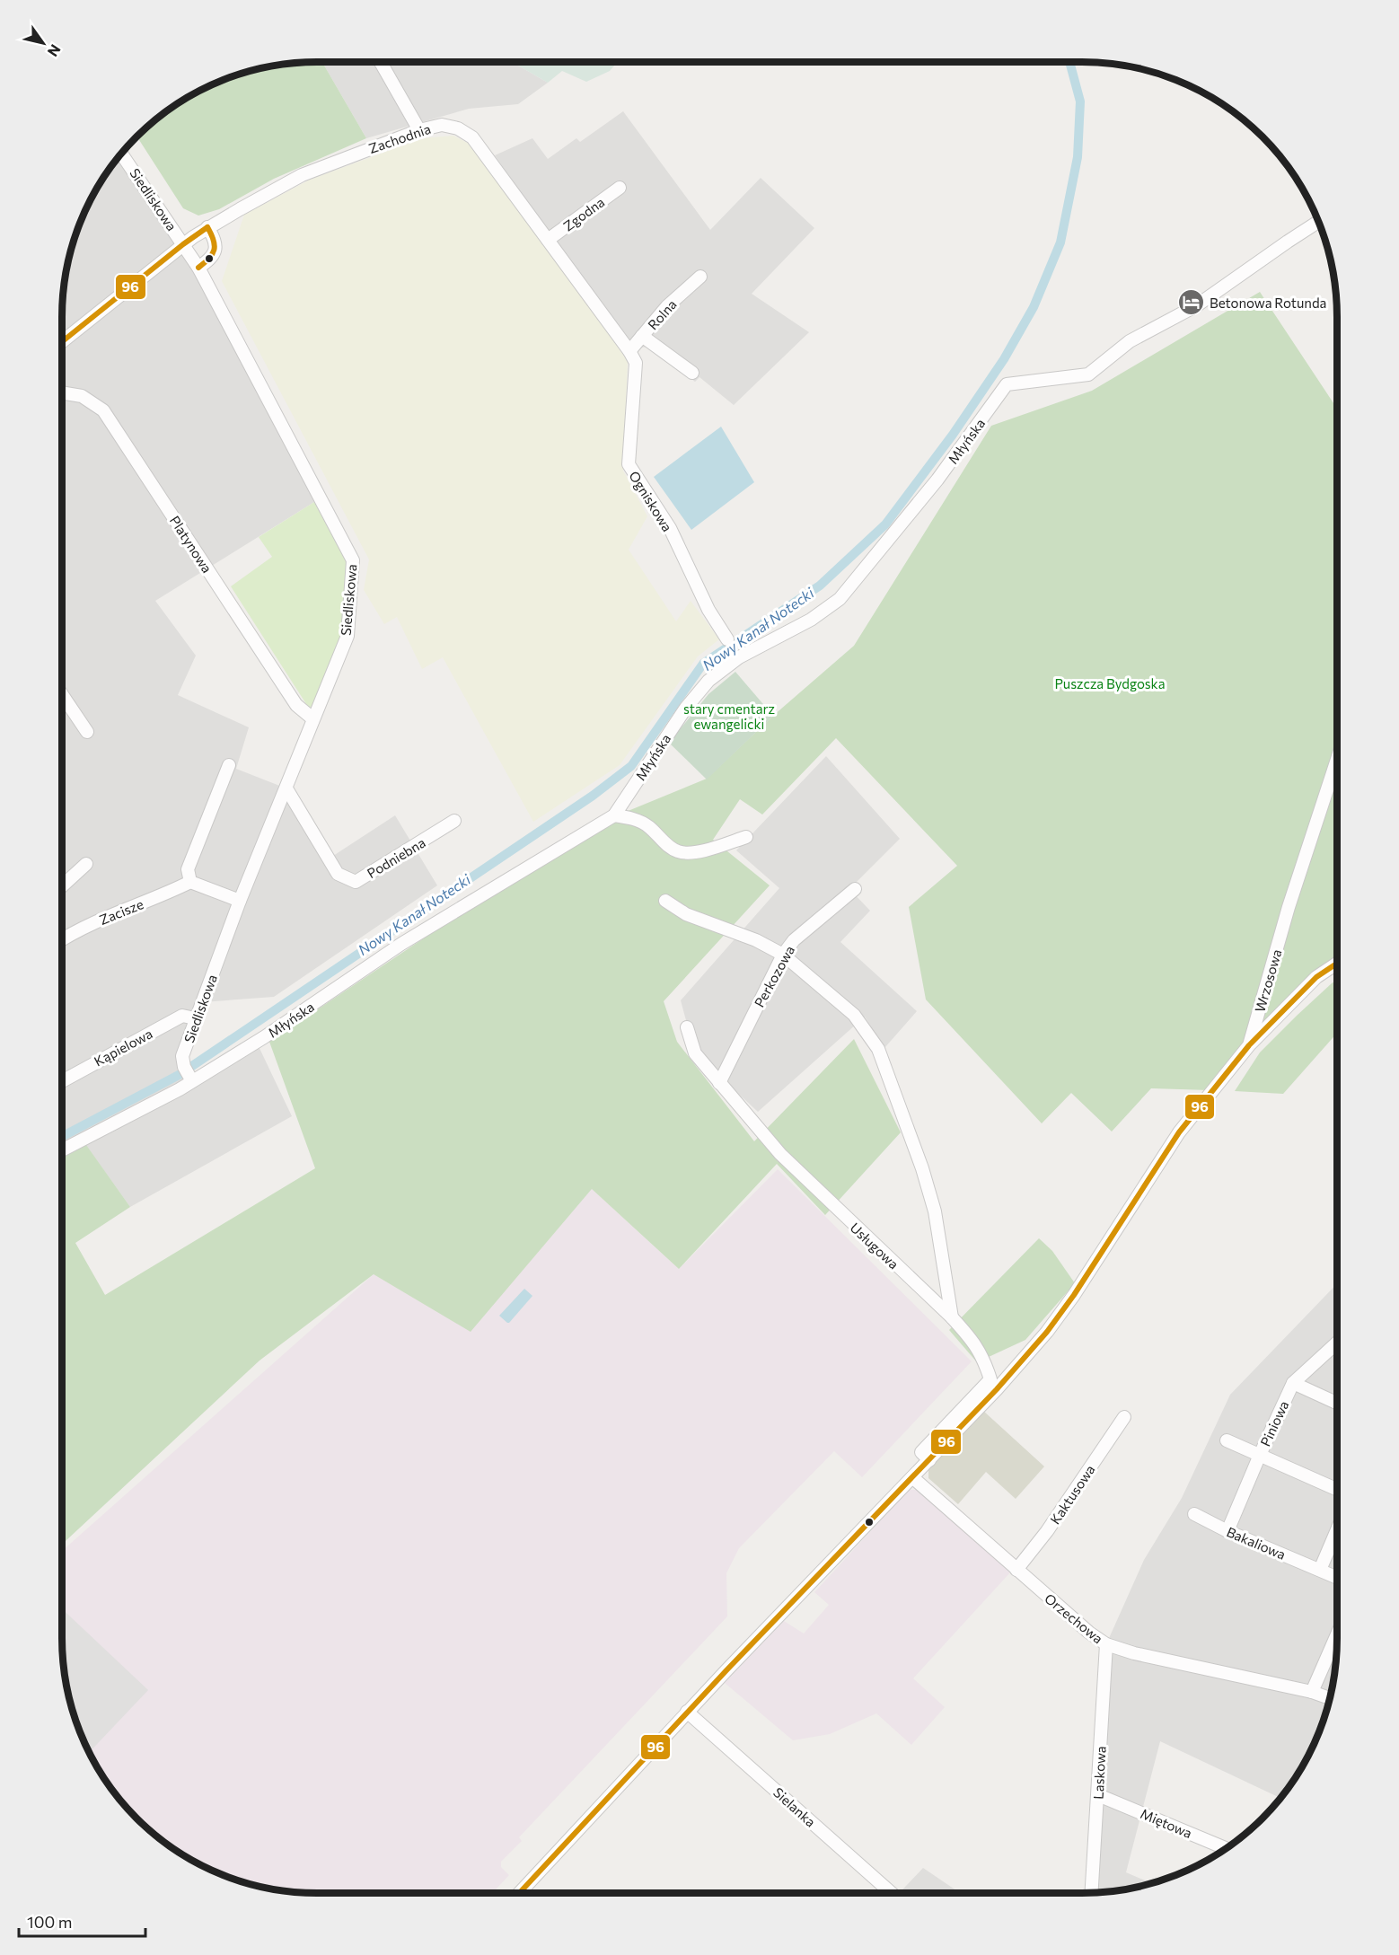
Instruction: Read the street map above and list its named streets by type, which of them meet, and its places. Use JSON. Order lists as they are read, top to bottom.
{
  "streets": {
    "street": [
      "Zachodnia",
      "Siedliskowa",
      "Zgodna",
      "Rolna",
      "Młyńska",
      "Ogniskowa",
      "Platynowa",
      "Podniebna",
      "Zacisze",
      "Perkozowa",
      "Wrzosowa",
      "Kąpielowa",
      "Usługowa",
      "Piniowa",
      "Kaktusowa",
      "Bakaliowa",
      "Orzechowa",
      "Laskowa",
      "Sielanka",
      "Miętowa"
    ]
  },
  "crossings": [
    ["Zachodnia", "Siedliskowa"],
    ["Zachodnia", "Zgodna"],
    ["Zachodnia", "Rolna"],
    ["Zachodnia", "Ogniskowa"],
    ["Siedliskowa", "Młyńska"],
    ["Siedliskowa", "Platynowa"],
    ["Siedliskowa", "Podniebna"],
    ["Siedliskowa", "Kąpielowa"],
    ["Rolna", "Ogniskowa"],
    ["Perkozowa", "Usługowa"],
    ["Wrzosowa", "Usługowa"],
    ["Wrzosowa", "Orzechowa"],
    ["Wrzosowa", "Sielanka"],
    ["Piniowa", "Bakaliowa"],
    ["Kaktusowa", "Orzechowa"],
    ["Orzechowa", "Laskowa"],
    ["Laskowa", "Miętowa"]
  ],
  "water": ["Nowy Kanał Notecki"],
  "parks": ["Puszcza Bydgoska", "stary cmentarz ewangelicki"],
  "places": {
    "hotel": ["Betonowa Rotunda"]
  },
  "lines": ["transit line 96"],
  "scale_bar": "100 m",
  "north": "bottom right"
}
